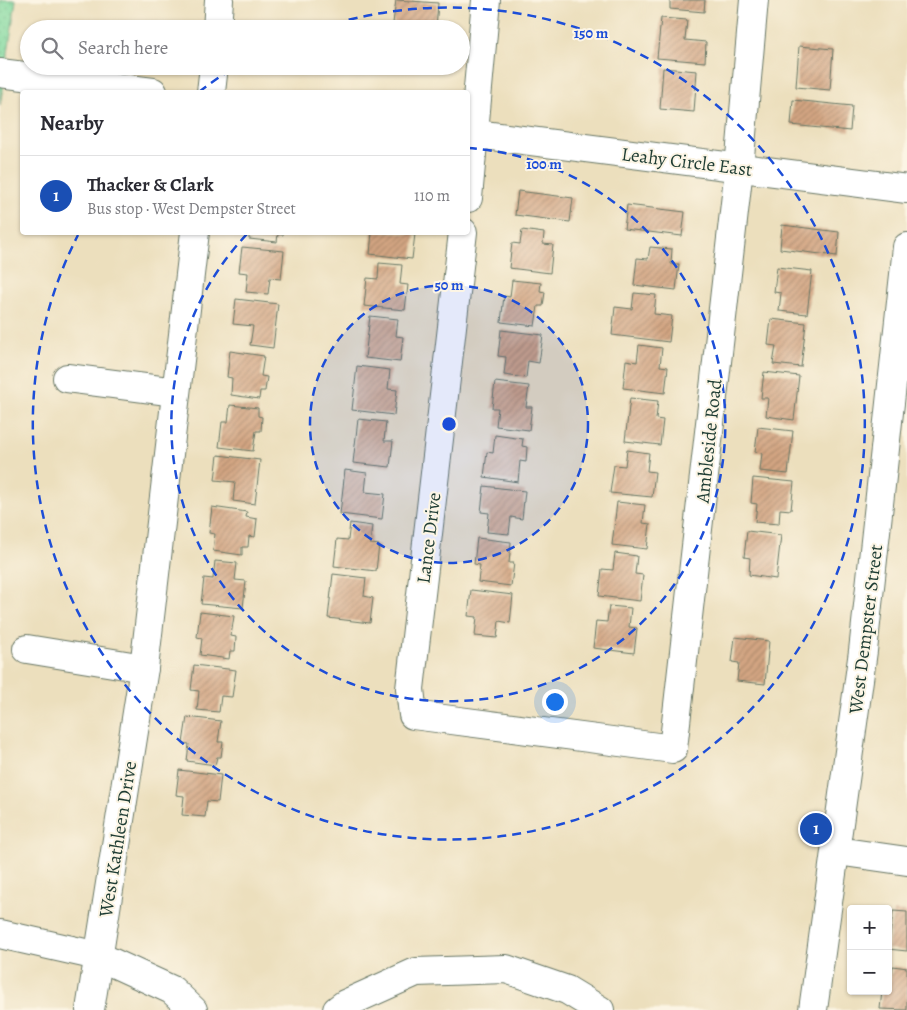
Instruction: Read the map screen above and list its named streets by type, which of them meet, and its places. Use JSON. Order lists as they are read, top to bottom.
{
  "streets": {
    "street": [
      "Leahy Circle East",
      "Ambleside Road",
      "Lance Drive",
      "West Dempster Street",
      "West Kathleen Drive"
    ]
  },
  "crossings": [
    ["Leahy Circle East", "Ambleside Road"],
    ["Ambleside Road", "Lance Drive"]
  ],
  "page": {
    "search": "Search here",
    "heading": "Nearby",
    "list": [
      {
        "mark": "1",
        "name": "Thacker & Clark",
        "note": "Bus stop · West Dempster Street",
        "value": "110 m"
      }
    ],
    "pins": "1",
    "map_buttons": ["+", "−"]
  },
  "rings": ["150 m", "100 m", "50 m"]
}
